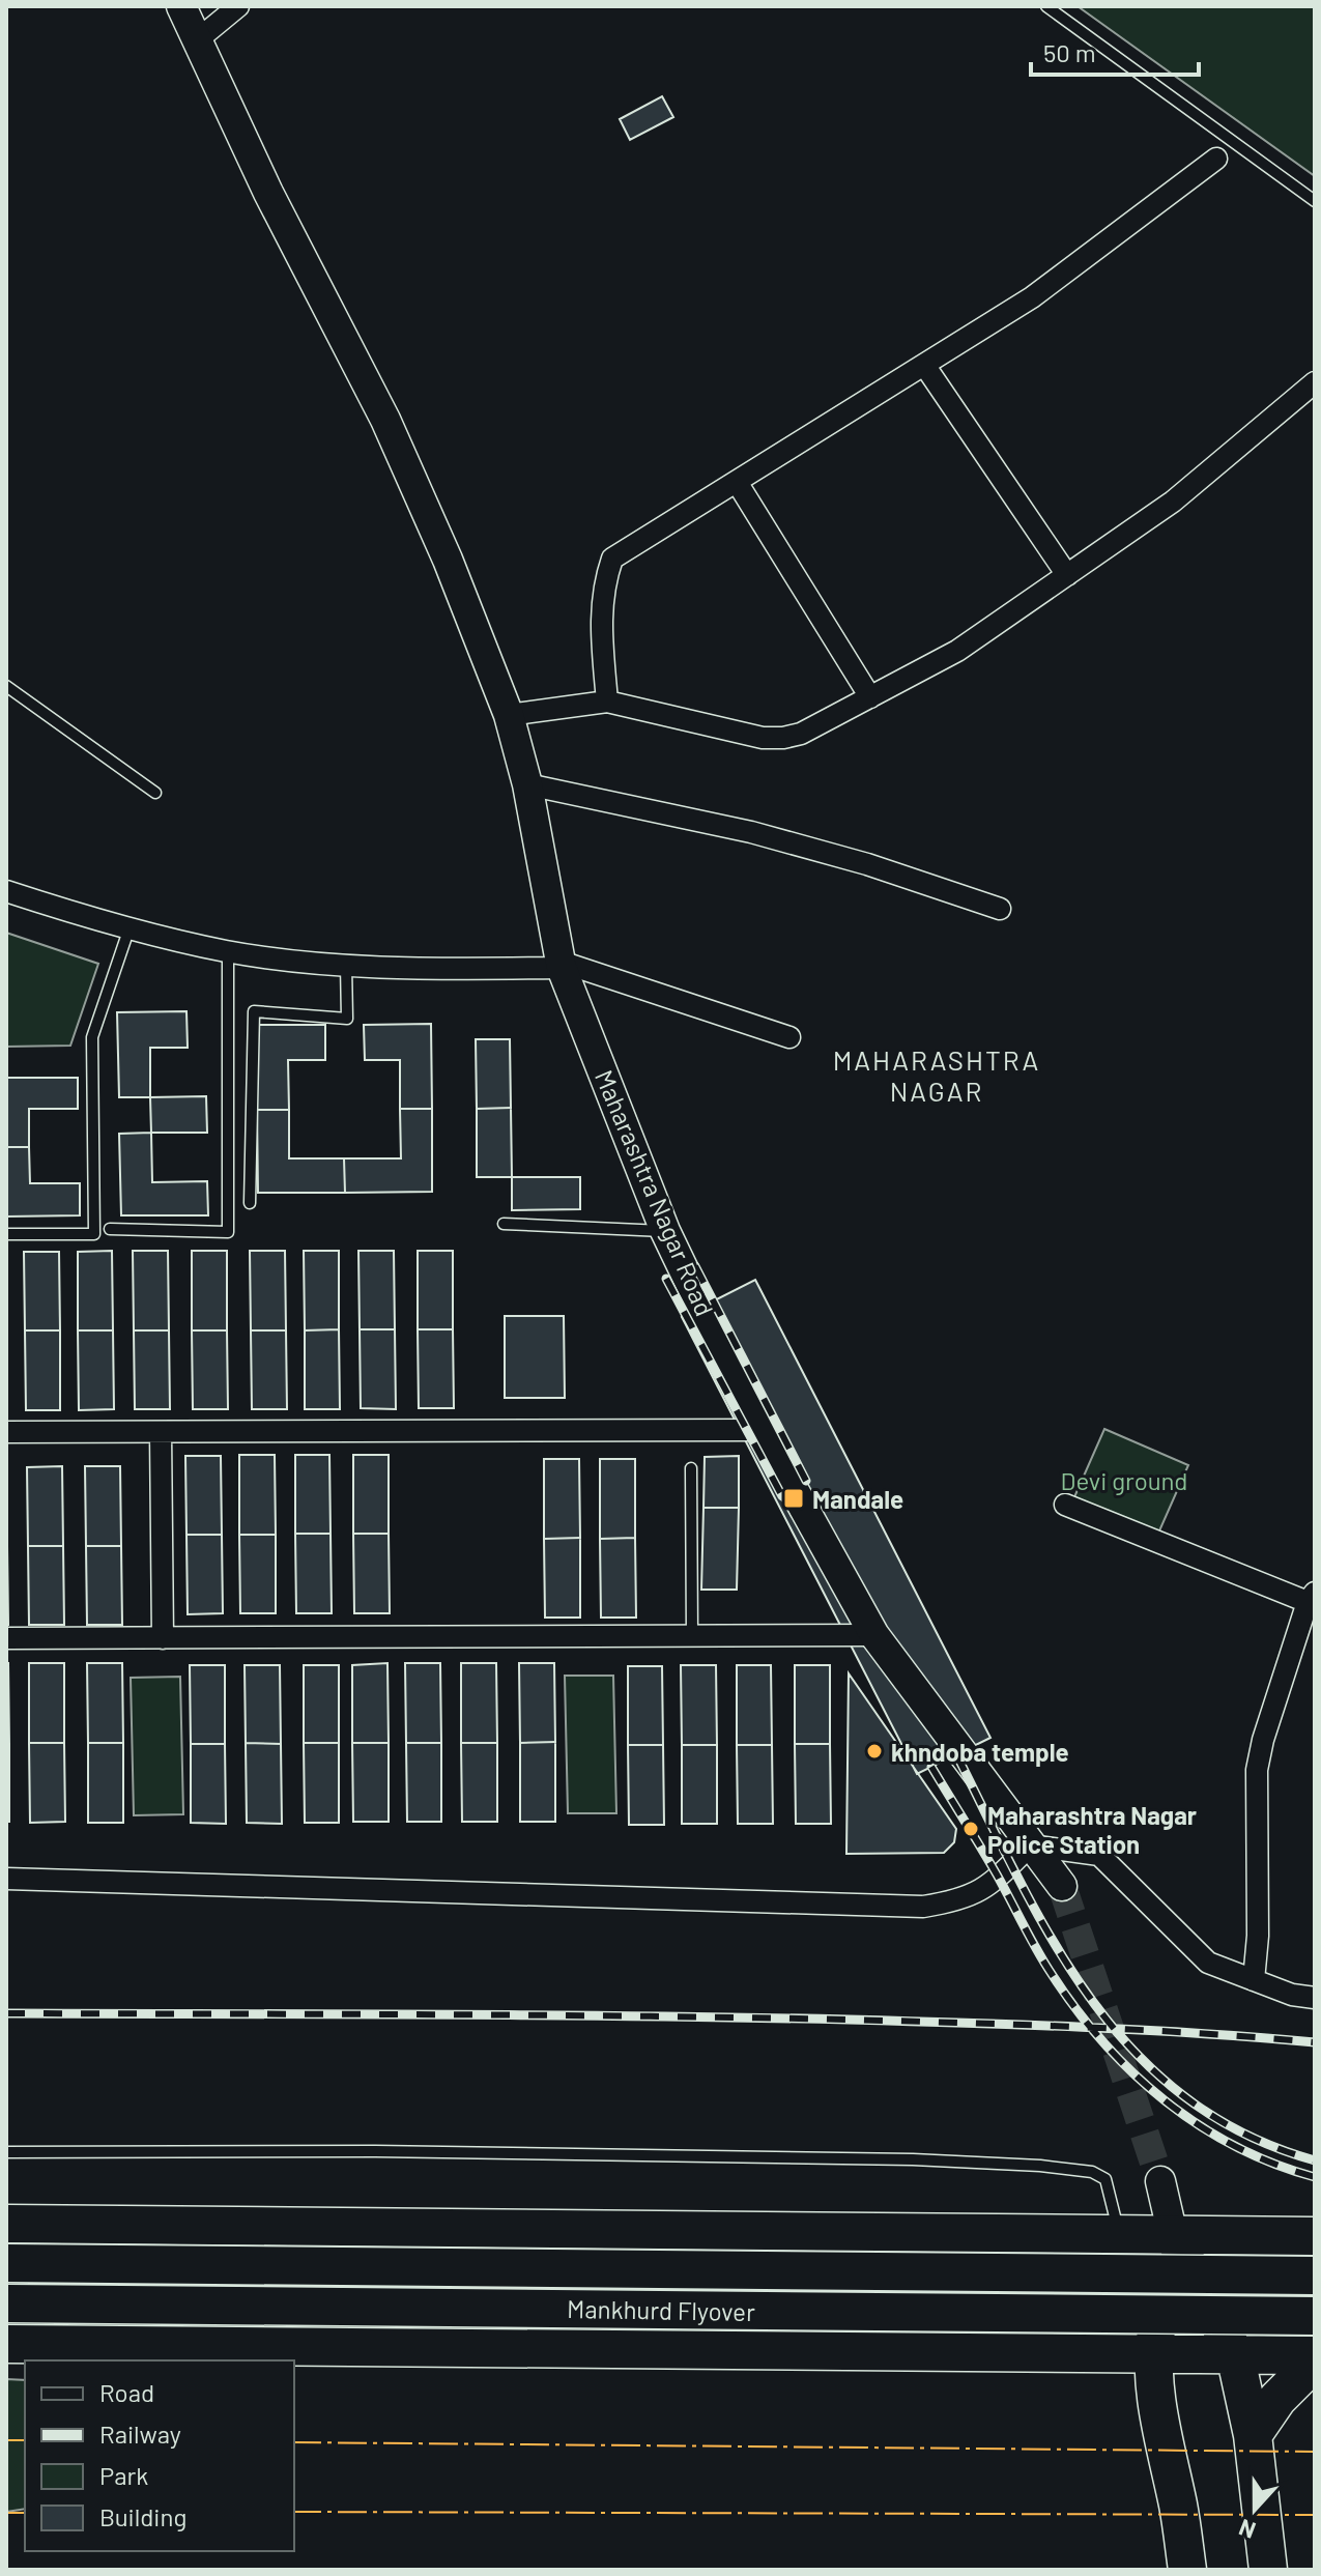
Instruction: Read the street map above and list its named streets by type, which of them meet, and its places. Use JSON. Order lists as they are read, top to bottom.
{
  "streets": {
    "highway": ["Mankhurd Flyover"],
    "street": ["Maharashtra Nagar Road"]
  },
  "districts": ["MAHARASHTRA NAGAR"],
  "parks": ["Devi ground"],
  "places": {
    "transit": ["Mandale"],
    "other": ["khndoba temple", "Maharashtra Nagar Police Station"]
  },
  "legend": [
    "Road",
    "Railway",
    "Park",
    "Building"
  ],
  "scale_bar": "50 m",
  "north": "bottom"
}
